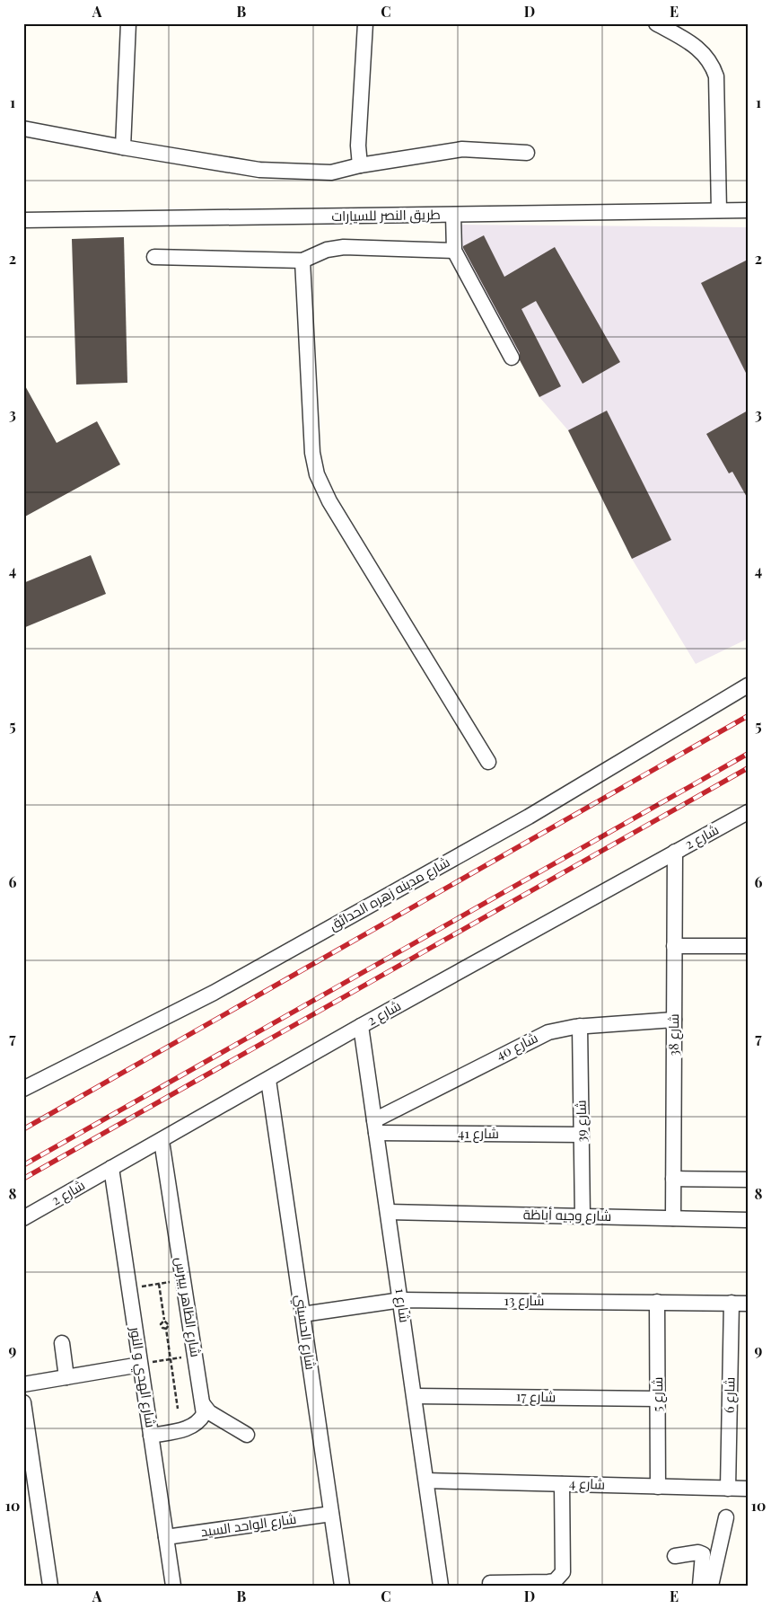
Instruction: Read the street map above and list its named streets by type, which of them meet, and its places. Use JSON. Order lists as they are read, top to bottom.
{
  "streets": {
    "street": [
      "طريق النصر للسيارات",
      "شارع 2",
      "شارع مدينه زهره الحدائق",
      "شارع 38",
      "شارع 40",
      "شارع 39",
      "شارع 41",
      "شارع وجيه أباظة",
      "شارع 13",
      "شارع 1",
      "شارع الظاهر بيبرس",
      "شارع الحسيني",
      "شارع الهدي و النور",
      "شارع 5",
      "شارع 6",
      "شارع 17",
      "شارع 4",
      "شارع الواحد السيد"
    ]
  },
  "crossings": [
    ["شارع 2", "شارع 38"],
    ["شارع 2", "شارع 1"],
    ["شارع 2", "شارع الظاهر بيبرس"],
    ["شارع 2", "شارع الحسيني"],
    ["شارع 2", "شارع الهدي و النور"],
    ["شارع 38", "شارع 40"],
    ["شارع 38", "شارع وجيه أباظة"],
    ["شارع 40", "شارع 39"],
    ["شارع 40", "شارع 41"],
    ["شارع 40", "شارع 1"],
    ["شارع 39", "شارع 41"],
    ["شارع 39", "شارع وجيه أباظة"],
    ["شارع 41", "شارع 1"],
    ["شارع وجيه أباظة", "شارع 1"],
    ["شارع 13", "شارع 1"],
    ["شارع 13", "شارع الحسيني"],
    ["شارع 13", "شارع 5"],
    ["شارع 13", "شارع 6"],
    ["شارع 1", "شارع 17"],
    ["شارع 1", "شارع 4"],
    ["شارع الظاهر بيبرس", "شارع الهدي و النور"],
    ["شارع الحسيني", "شارع الواحد السيد"],
    ["شارع الهدي و النور", "شارع الواحد السيد"],
    ["شارع 5", "شارع 17"],
    ["شارع 5", "شارع 4"],
    ["شارع 6", "شارع 4"]
  ],
  "grid": {
    "columns": [
      "A",
      "B",
      "C",
      "D",
      "E"
    ],
    "rows": [
      "1",
      "2",
      "3",
      "4",
      "5",
      "6",
      "7",
      "8",
      "9",
      "10"
    ]
  }
}
